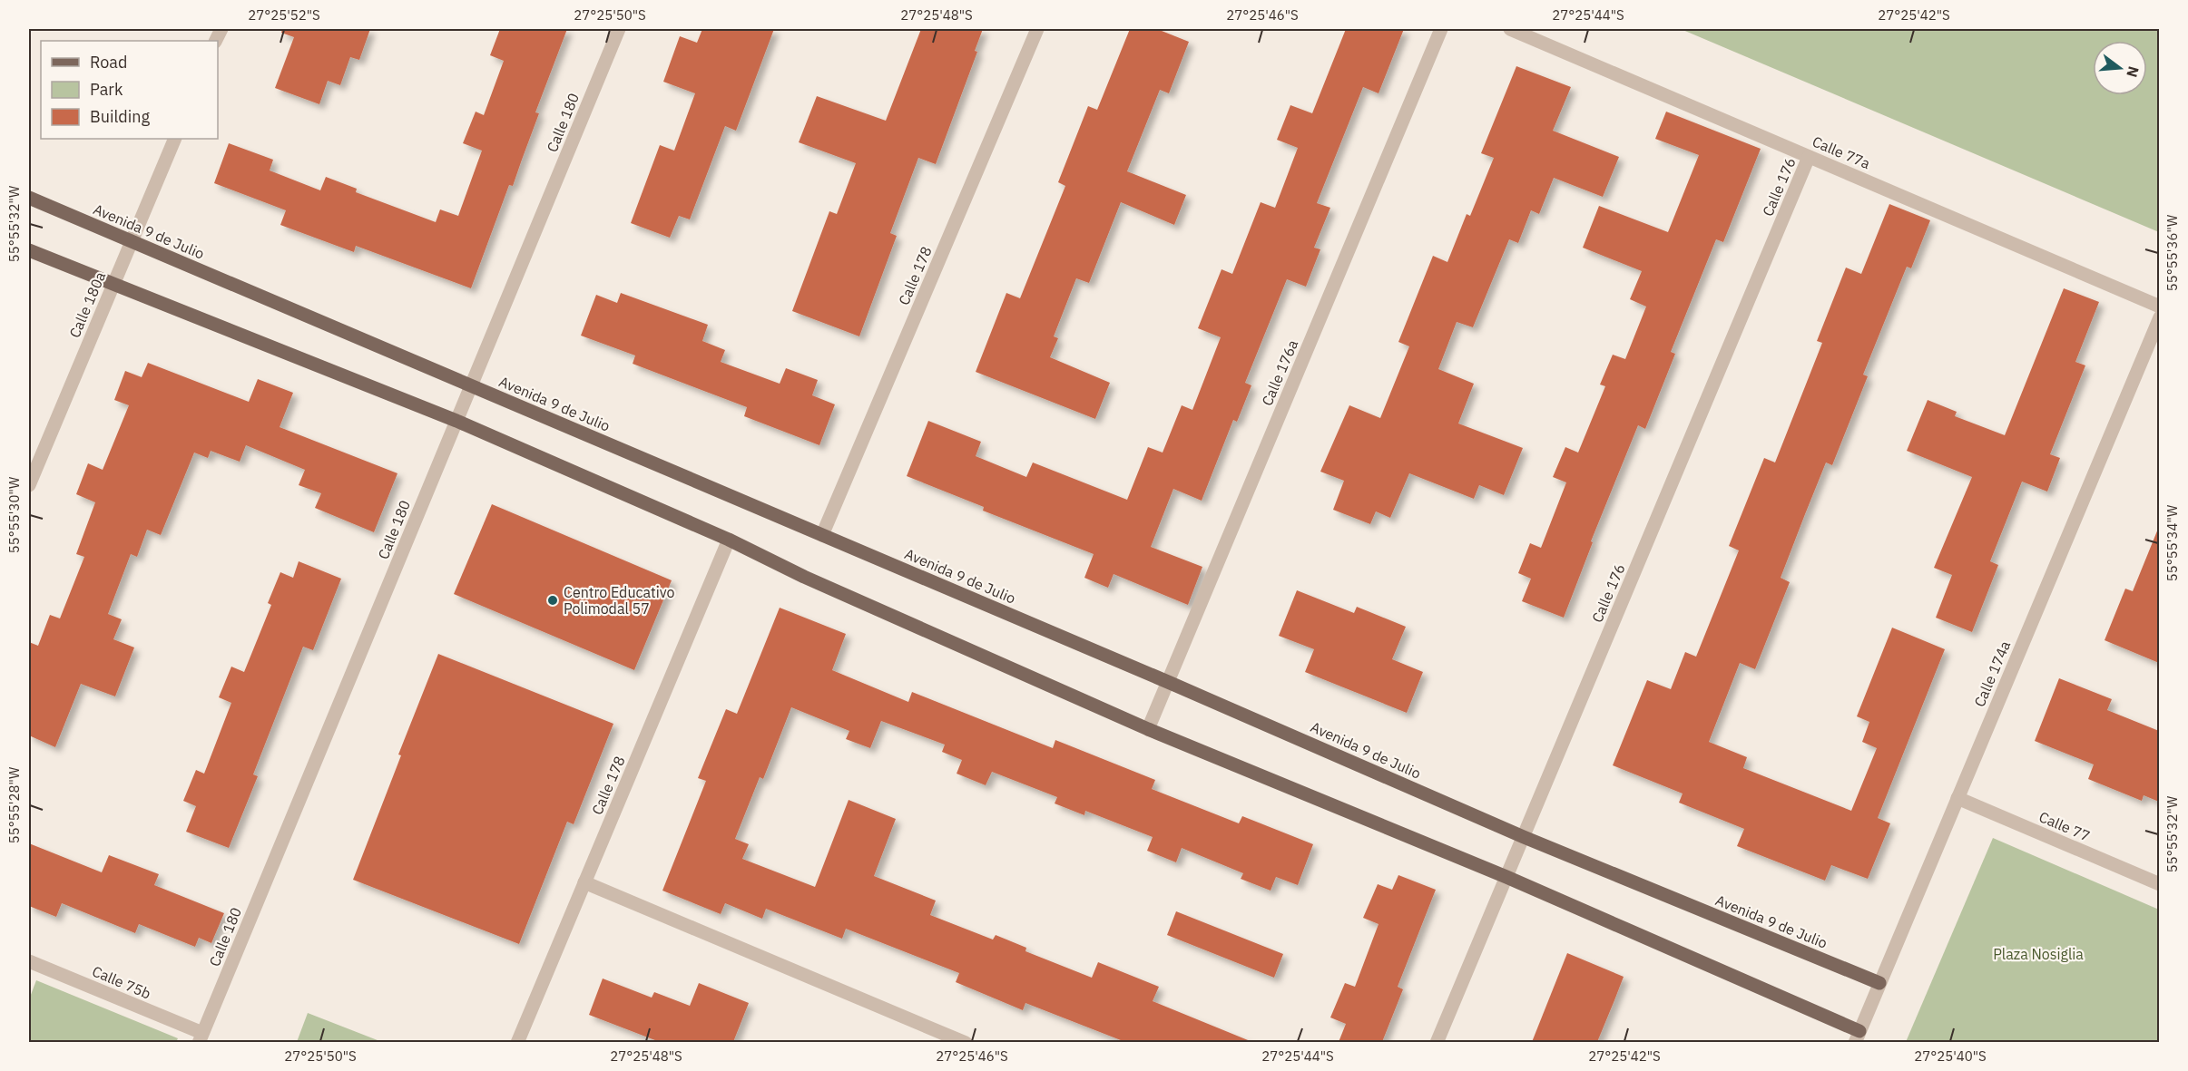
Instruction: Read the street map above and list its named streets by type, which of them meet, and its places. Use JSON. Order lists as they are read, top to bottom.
{
  "streets": {
    "main road": ["Avenida 9 de Julio"],
    "street": [
      "Calle 180",
      "Calle 77a",
      "Calle 176",
      "Calle 178",
      "Calle 180a",
      "Calle 176a",
      "Calle 174a",
      "Calle 77",
      "Calle 75b"
    ]
  },
  "crossings": [
    ["Calle 180", "Avenida 9 de Julio"],
    ["Calle 180", "Calle 75b"],
    ["Calle 77a", "Calle 176"],
    ["Calle 176", "Avenida 9 de Julio"],
    ["Avenida 9 de Julio", "Calle 178"],
    ["Avenida 9 de Julio", "Calle 180a"],
    ["Avenida 9 de Julio", "Calle 176a"],
    ["Avenida 9 de Julio", "Calle 174a"],
    ["Calle 174a", "Calle 77"]
  ],
  "parks": ["Plaza Nosiglia"],
  "places": ["Centro Educativo Polimodal 57"],
  "legend": ["Road", "Park", "Building"],
  "north": "right",
  "coordinates": [
    "27°25'52\"S",
    "27°25'50\"S",
    "27°25'48\"S",
    "27°25'46\"S",
    "27°25'44\"S",
    "27°25'42\"S",
    "55°55'32\"W",
    "55°55'36\"W",
    "55°55'30\"W",
    "55°55'34\"W",
    "55°55'28\"W",
    "27°25'40\"S"
  ]
}
